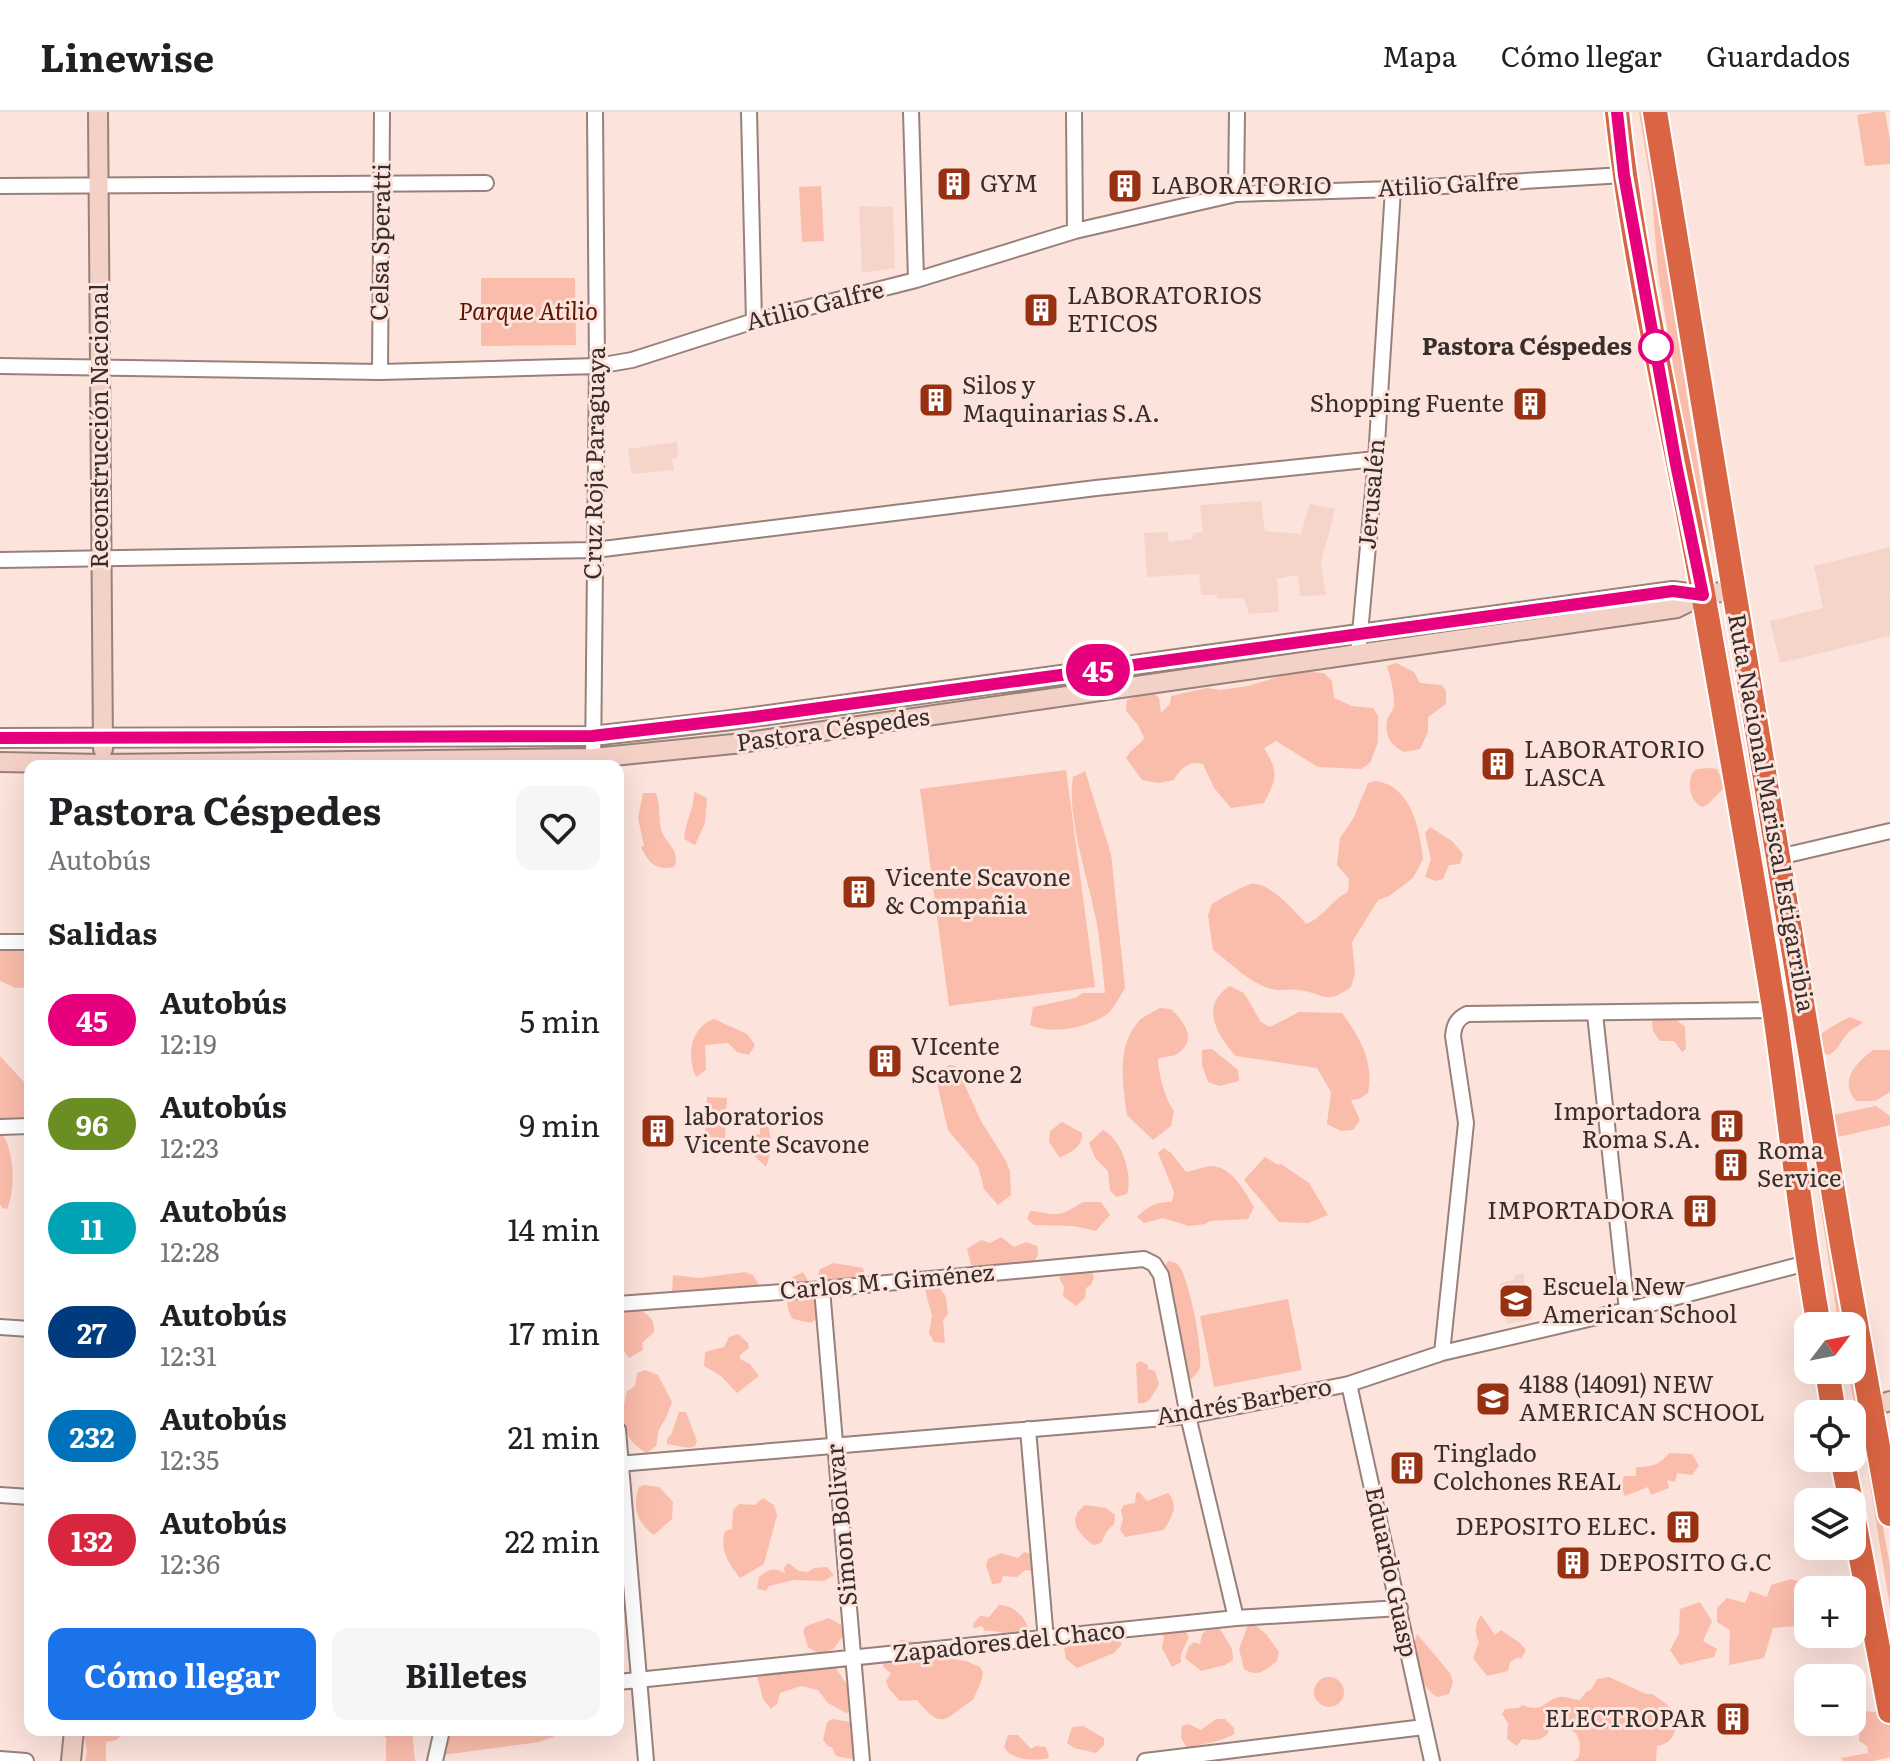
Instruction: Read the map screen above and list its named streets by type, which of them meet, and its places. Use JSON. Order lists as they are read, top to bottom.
{
  "streets": {
    "highway": ["Ruta Nacional Mariscal Estigarribia"],
    "main road": ["Reconstrucción Nacional", "Pastora Céspedes"],
    "street": [
      "Atilio Galfre",
      "Celsa Speratti",
      "Cruz Roja Paraguaya",
      "Jerusalén",
      "Carlos M. Giménez",
      "Andrés Barbero",
      "Simon Bolivar",
      "Eduardo Guasp",
      "Zapadores del Chaco"
    ]
  },
  "crossings": [
    ["Atilio Galfre", "Celsa Speratti"],
    ["Atilio Galfre", "Reconstrucción Nacional"],
    ["Atilio Galfre", "Cruz Roja Paraguaya"],
    ["Atilio Galfre", "Jerusalén"],
    ["Atilio Galfre", "Ruta Nacional Mariscal Estigarribia"],
    ["Reconstrucción Nacional", "Pastora Céspedes"],
    ["Cruz Roja Paraguaya", "Pastora Céspedes"],
    ["Jerusalén", "Pastora Céspedes"],
    ["Pastora Céspedes", "Ruta Nacional Mariscal Estigarribia"],
    ["Ruta Nacional Mariscal Estigarribia", "Andrés Barbero"],
    ["Carlos M. Giménez", "Andrés Barbero"],
    ["Carlos M. Giménez", "Simon Bolivar"],
    ["Andrés Barbero", "Simon Bolivar"],
    ["Andrés Barbero", "Eduardo Guasp"],
    ["Simon Bolivar", "Zapadores del Chaco"],
    ["Eduardo Guasp", "Zapadores del Chaco"]
  ],
  "parks": ["Parque Atilio"],
  "places": {
    "building": [
      "GYM",
      "LABORATORIO",
      "LABORATORIOS ETICOS",
      "Silos y Maquinarias S.A.",
      "Shopping Fuente",
      "LABORATORIO LASCA",
      "Vicente Scavone & Compañia",
      "VIcente Scavone 2",
      "Importadora Roma S.A.",
      "laboratorios Vicente Scavone",
      "Roma Service",
      "IMPORTADORA",
      "Tinglado Colchones REAL",
      "DEPOSITO ELEC.",
      "DEPOSITO G.C",
      "ELECTROPAR"
    ],
    "other": ["Pastora Céspedes"],
    "school or university": ["Escuela New American School", "4188 (14091) NEW AMERICAN SCHOOL"]
  },
  "lines": ["bus line 45"],
  "north": "top right",
  "page": {
    "header": "Linewise",
    "nav": ["Mapa", "Cómo llegar", "Guardados"],
    "on_map": "45",
    "heading": [
      ["Pastora Céspedes", "Autobús"],
      "Salidas"
    ],
    "list": [
      {
        "mark": "45",
        "name": "Autobús",
        "note": "12:19",
        "value": "5 min"
      },
      {
        "mark": "96",
        "name": "Autobús",
        "note": "12:23",
        "value": "9 min"
      },
      {
        "mark": "11",
        "name": "Autobús",
        "note": "12:28",
        "value": "14 min"
      },
      {
        "mark": "27",
        "name": "Autobús",
        "note": "12:31",
        "value": "17 min"
      },
      {
        "mark": "232",
        "name": "Autobús",
        "note": "12:35",
        "value": "21 min"
      },
      {
        "mark": "132",
        "name": "Autobús",
        "note": "12:36",
        "value": "22 min"
      }
    ],
    "map_buttons": ["+", "−"],
    "buttons": ["Cómo llegar", "Billetes"]
  }
}
